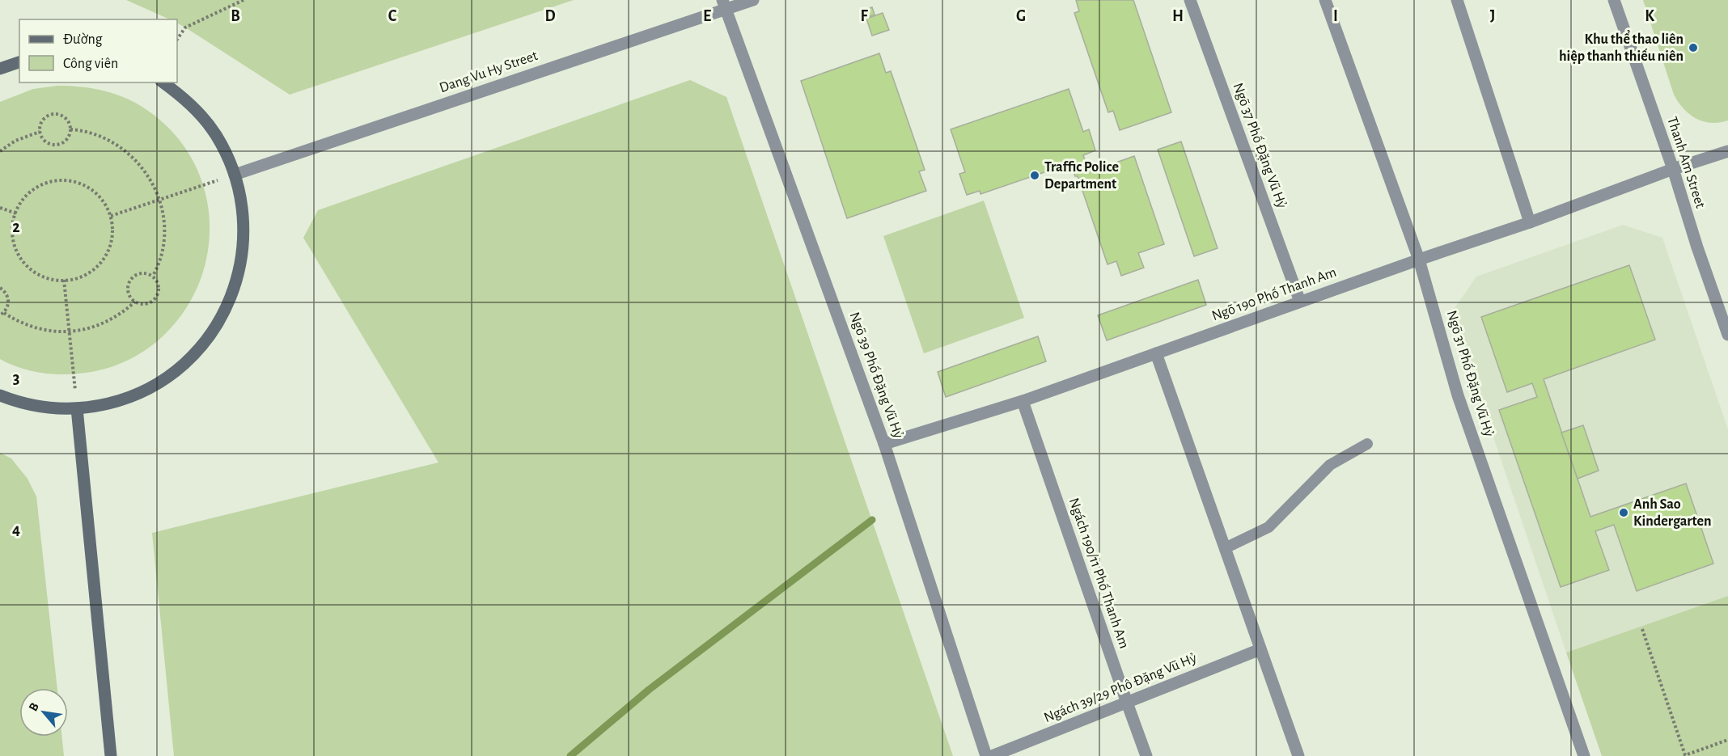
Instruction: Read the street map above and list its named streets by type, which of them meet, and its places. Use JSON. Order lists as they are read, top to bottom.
{
  "streets": {
    "street": [
      "Dang Vu Hy Street",
      "Ngõ 37 Phố Đặng Vũ Hỷ",
      "Thanh Am Street",
      "Ngõ 190 Phố Thanh Am",
      "Ngõ 31 Phố Đặng Vũ Hỷ",
      "Ngõ 39 Phố Đặng Vũ Hỷ",
      "Ngách 190/11 Phố Thanh Am",
      "Ngách 39/29 Phô Đặng Vũ Hỷ"
    ]
  },
  "crossings": [
    ["Dang Vu Hy Street", "Ngõ 39 Phố Đặng Vũ Hỷ"],
    ["Ngõ 37 Phố Đặng Vũ Hỷ", "Ngõ 190 Phố Thanh Am"],
    ["Thanh Am Street", "Ngõ 190 Phố Thanh Am"],
    ["Ngõ 190 Phố Thanh Am", "Ngõ 31 Phố Đặng Vũ Hỷ"],
    ["Ngõ 190 Phố Thanh Am", "Ngõ 39 Phố Đặng Vũ Hỷ"],
    ["Ngõ 190 Phố Thanh Am", "Ngách 190/11 Phố Thanh Am"],
    ["Ngách 190/11 Phố Thanh Am", "Ngách 39/29 Phô Đặng Vũ Hỷ"]
  ],
  "places": ["Khu thể thao liên hiệp thanh thiếu niên", "Traffic Police Department", "Anh Sao Kindergarten"],
  "legend": ["Đường", "Công viên"],
  "north": "top left",
  "grid": {
    "columns": [
      "B",
      "C",
      "D",
      "E",
      "F",
      "G",
      "H",
      "I",
      "J",
      "K"
    ],
    "rows": ["2", "3", "4"]
  }
}
